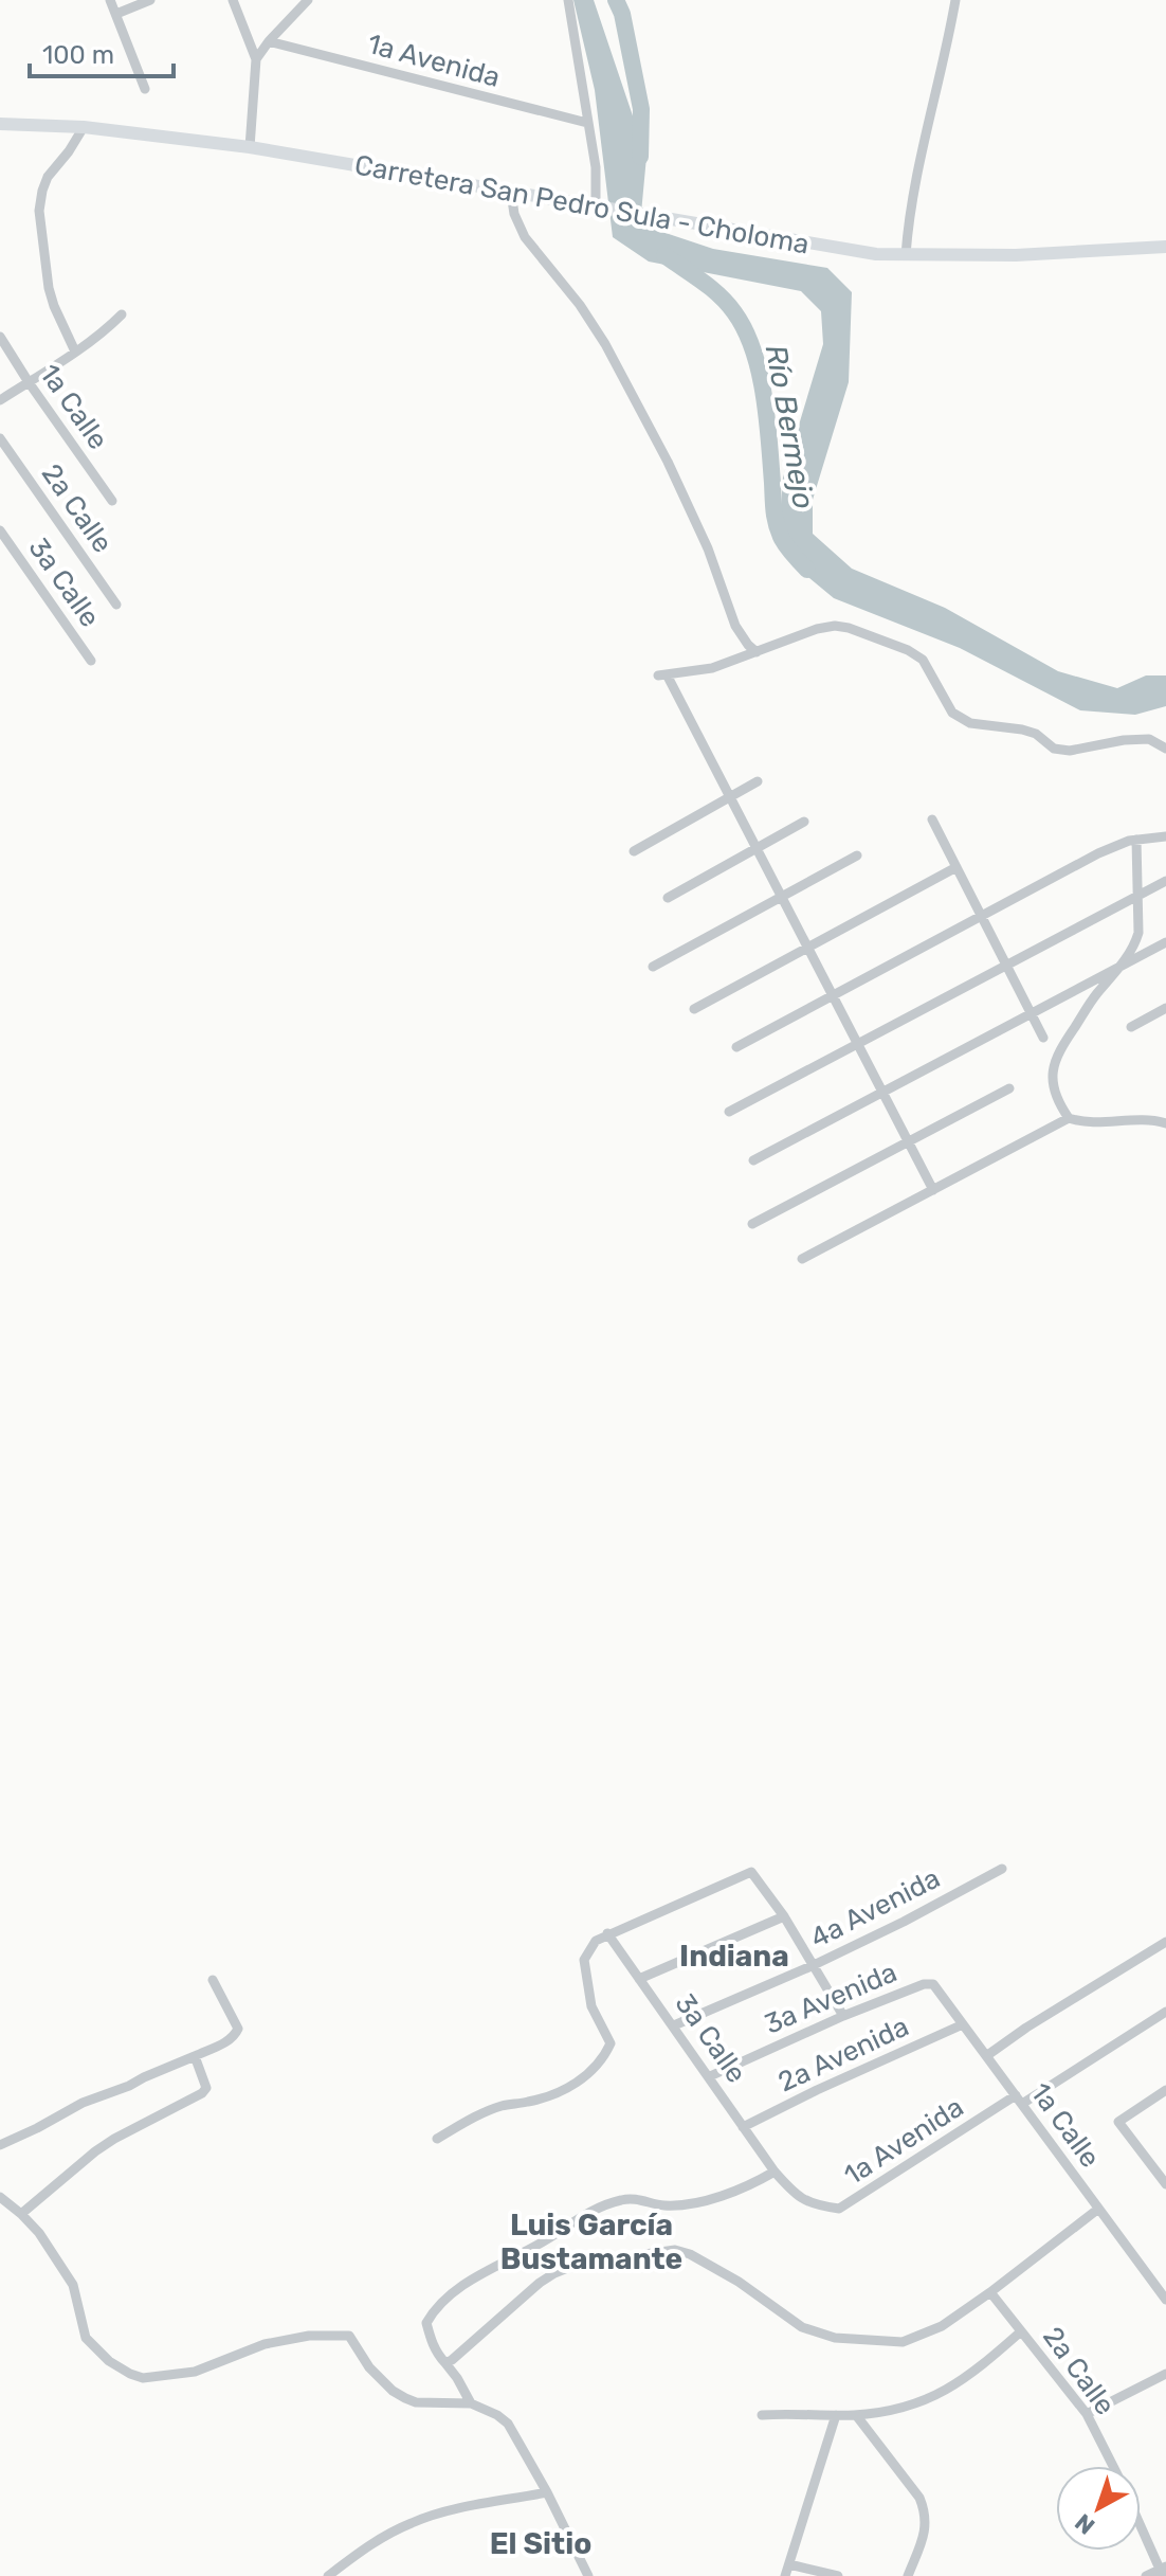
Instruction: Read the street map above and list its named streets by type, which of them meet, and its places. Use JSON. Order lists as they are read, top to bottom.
{
  "streets": {
    "main road": ["Carretera San Pedro Sula - Choloma"],
    "street": [
      "1a Avenida",
      "1a Calle",
      "2a Calle",
      "3a Calle",
      "4a Avenida",
      "3a Avenida",
      "2a Avenida"
    ]
  },
  "crossings": [
    ["1a Avenida", "1a Calle"],
    ["1a Avenida", "3a Calle"],
    ["1a Calle", "3a Avenida"],
    ["1a Calle", "2a Avenida"],
    ["3a Calle", "4a Avenida"],
    ["3a Calle", "3a Avenida"],
    ["3a Calle", "2a Avenida"]
  ],
  "districts": ["Indiana", "Luis García Bustamante", "El Sitio"],
  "water": ["Río Bermejo"],
  "scale_bar": "100 m",
  "north": "bottom left"
}
